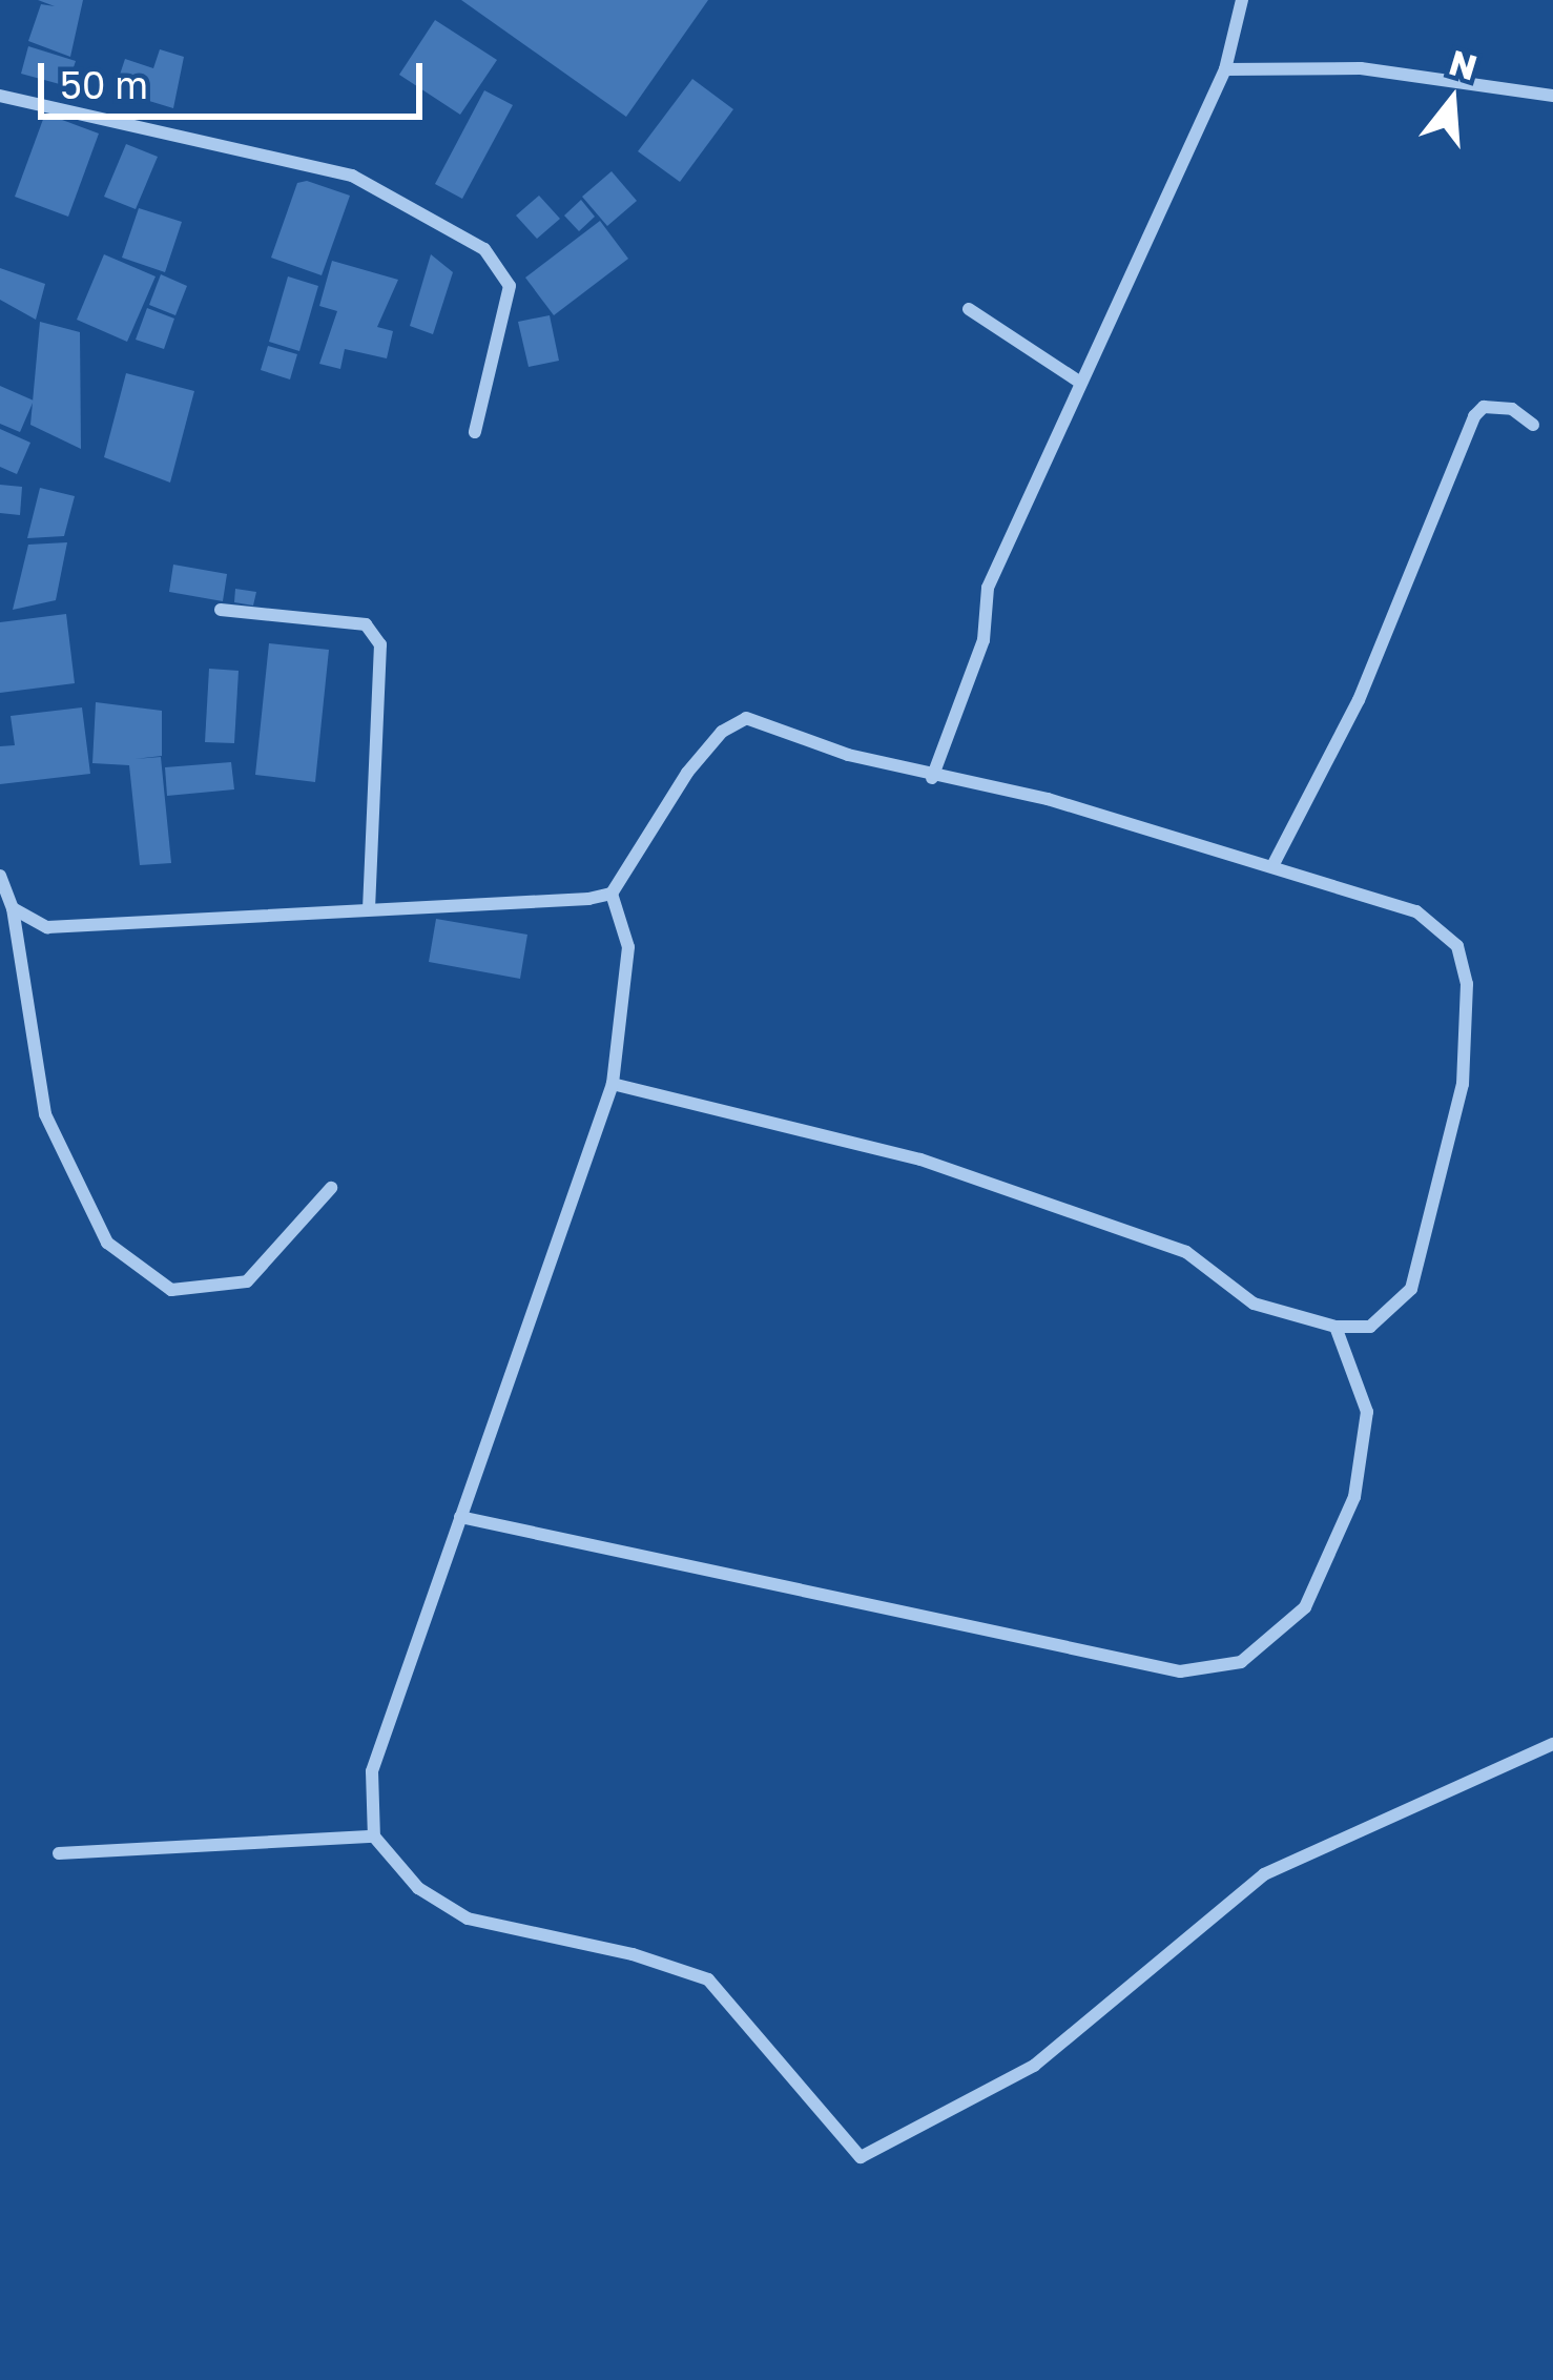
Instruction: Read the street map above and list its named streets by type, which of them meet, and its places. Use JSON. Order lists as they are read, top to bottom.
{
  "scale_bar": "50 m",
  "north": "top"
}
